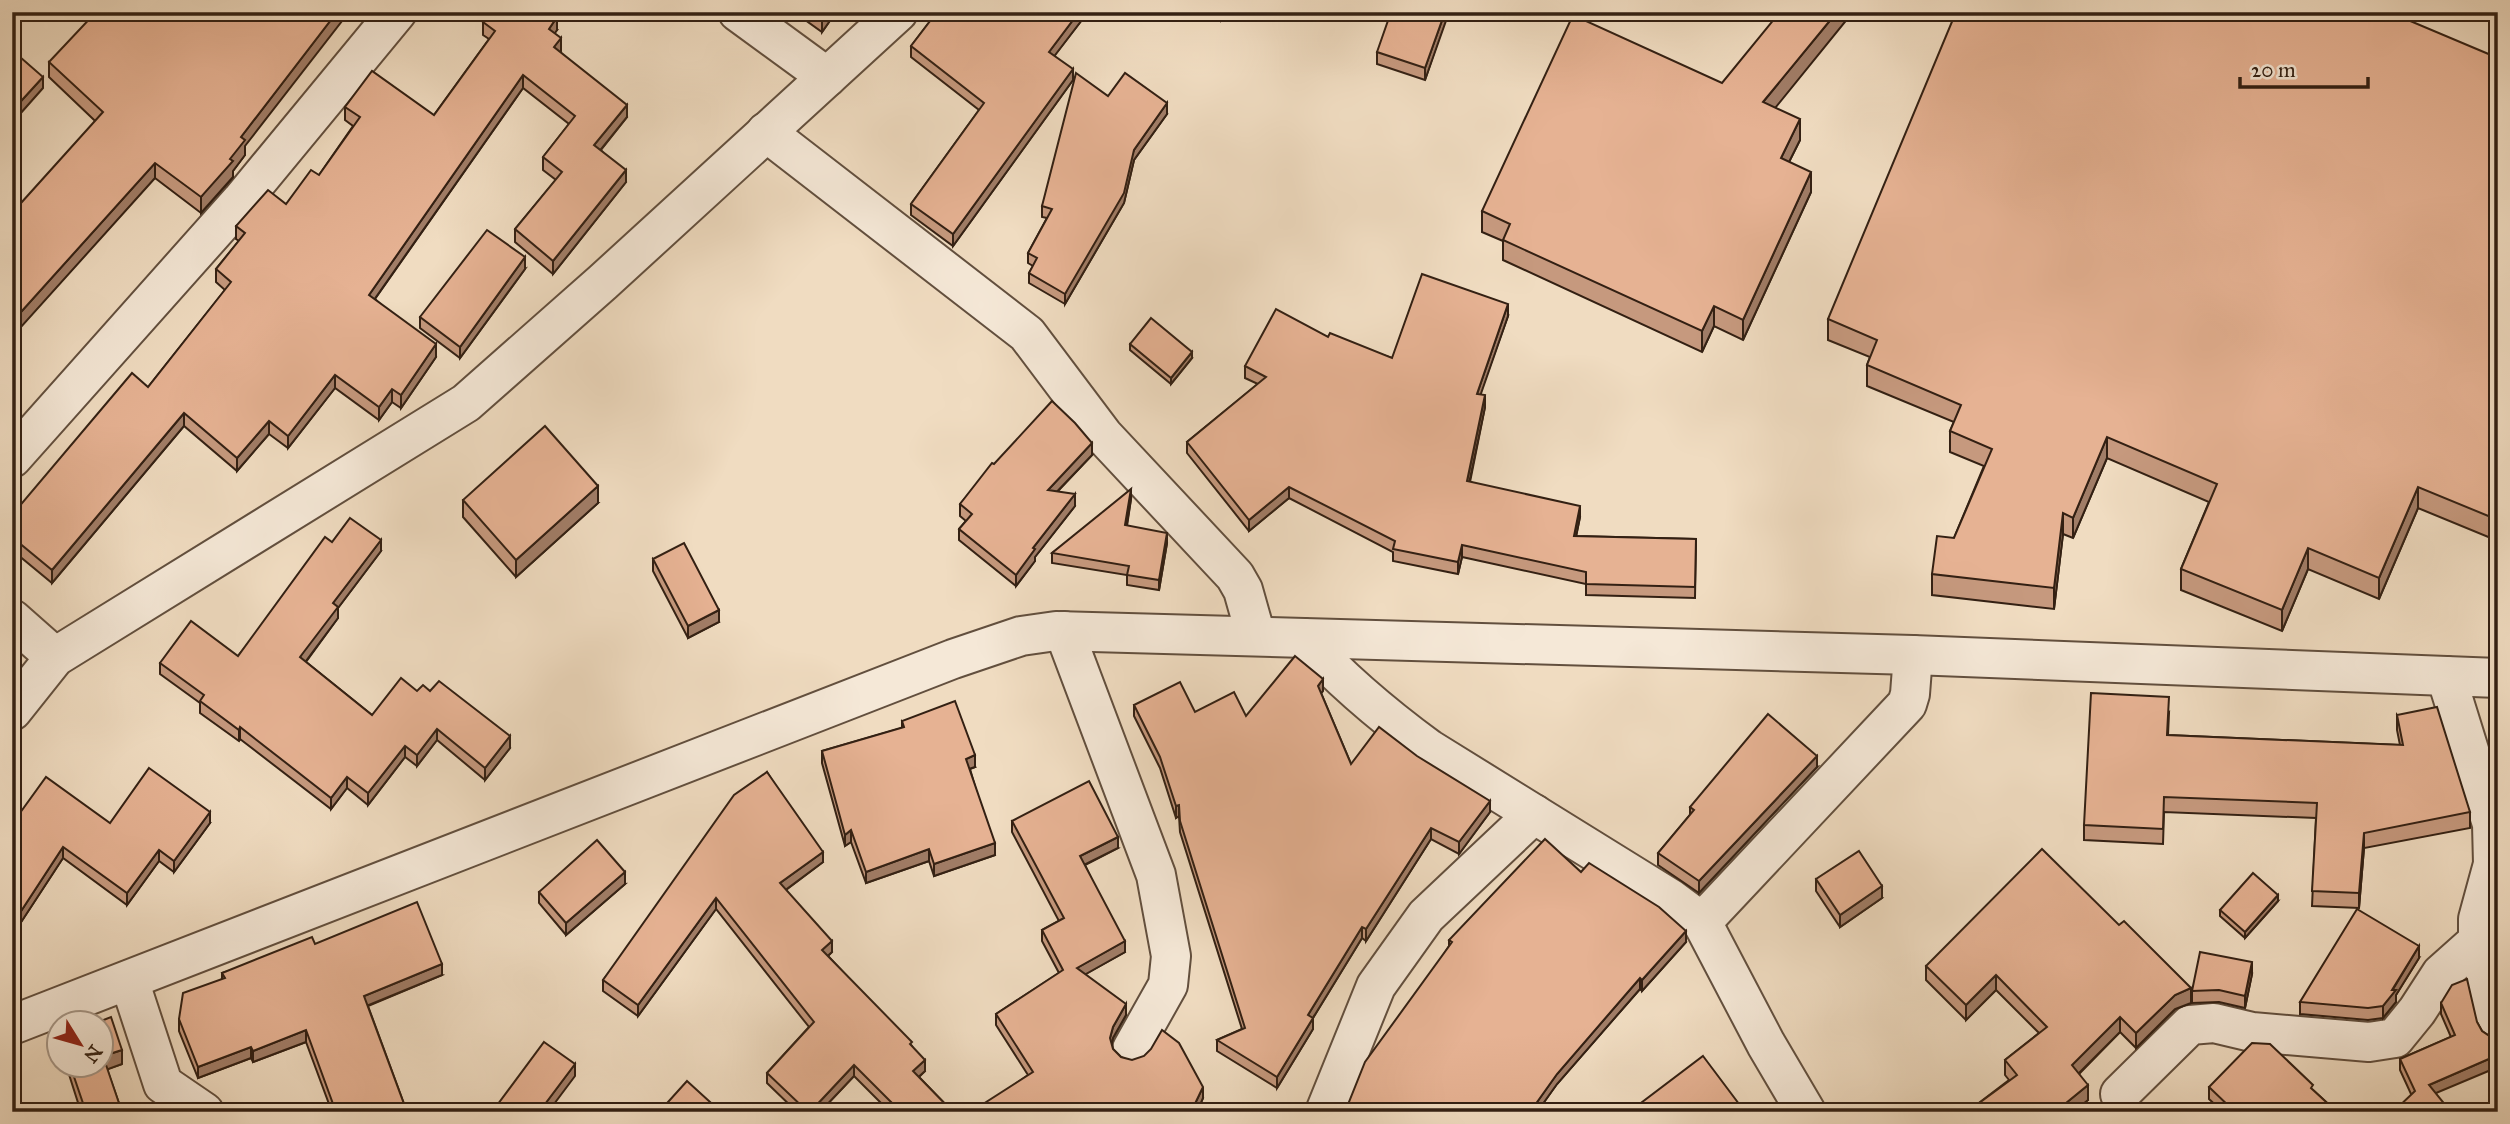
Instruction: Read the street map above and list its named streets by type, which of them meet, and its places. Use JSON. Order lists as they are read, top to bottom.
{
  "scale_bar": "20 m",
  "north": "bottom right"
}
